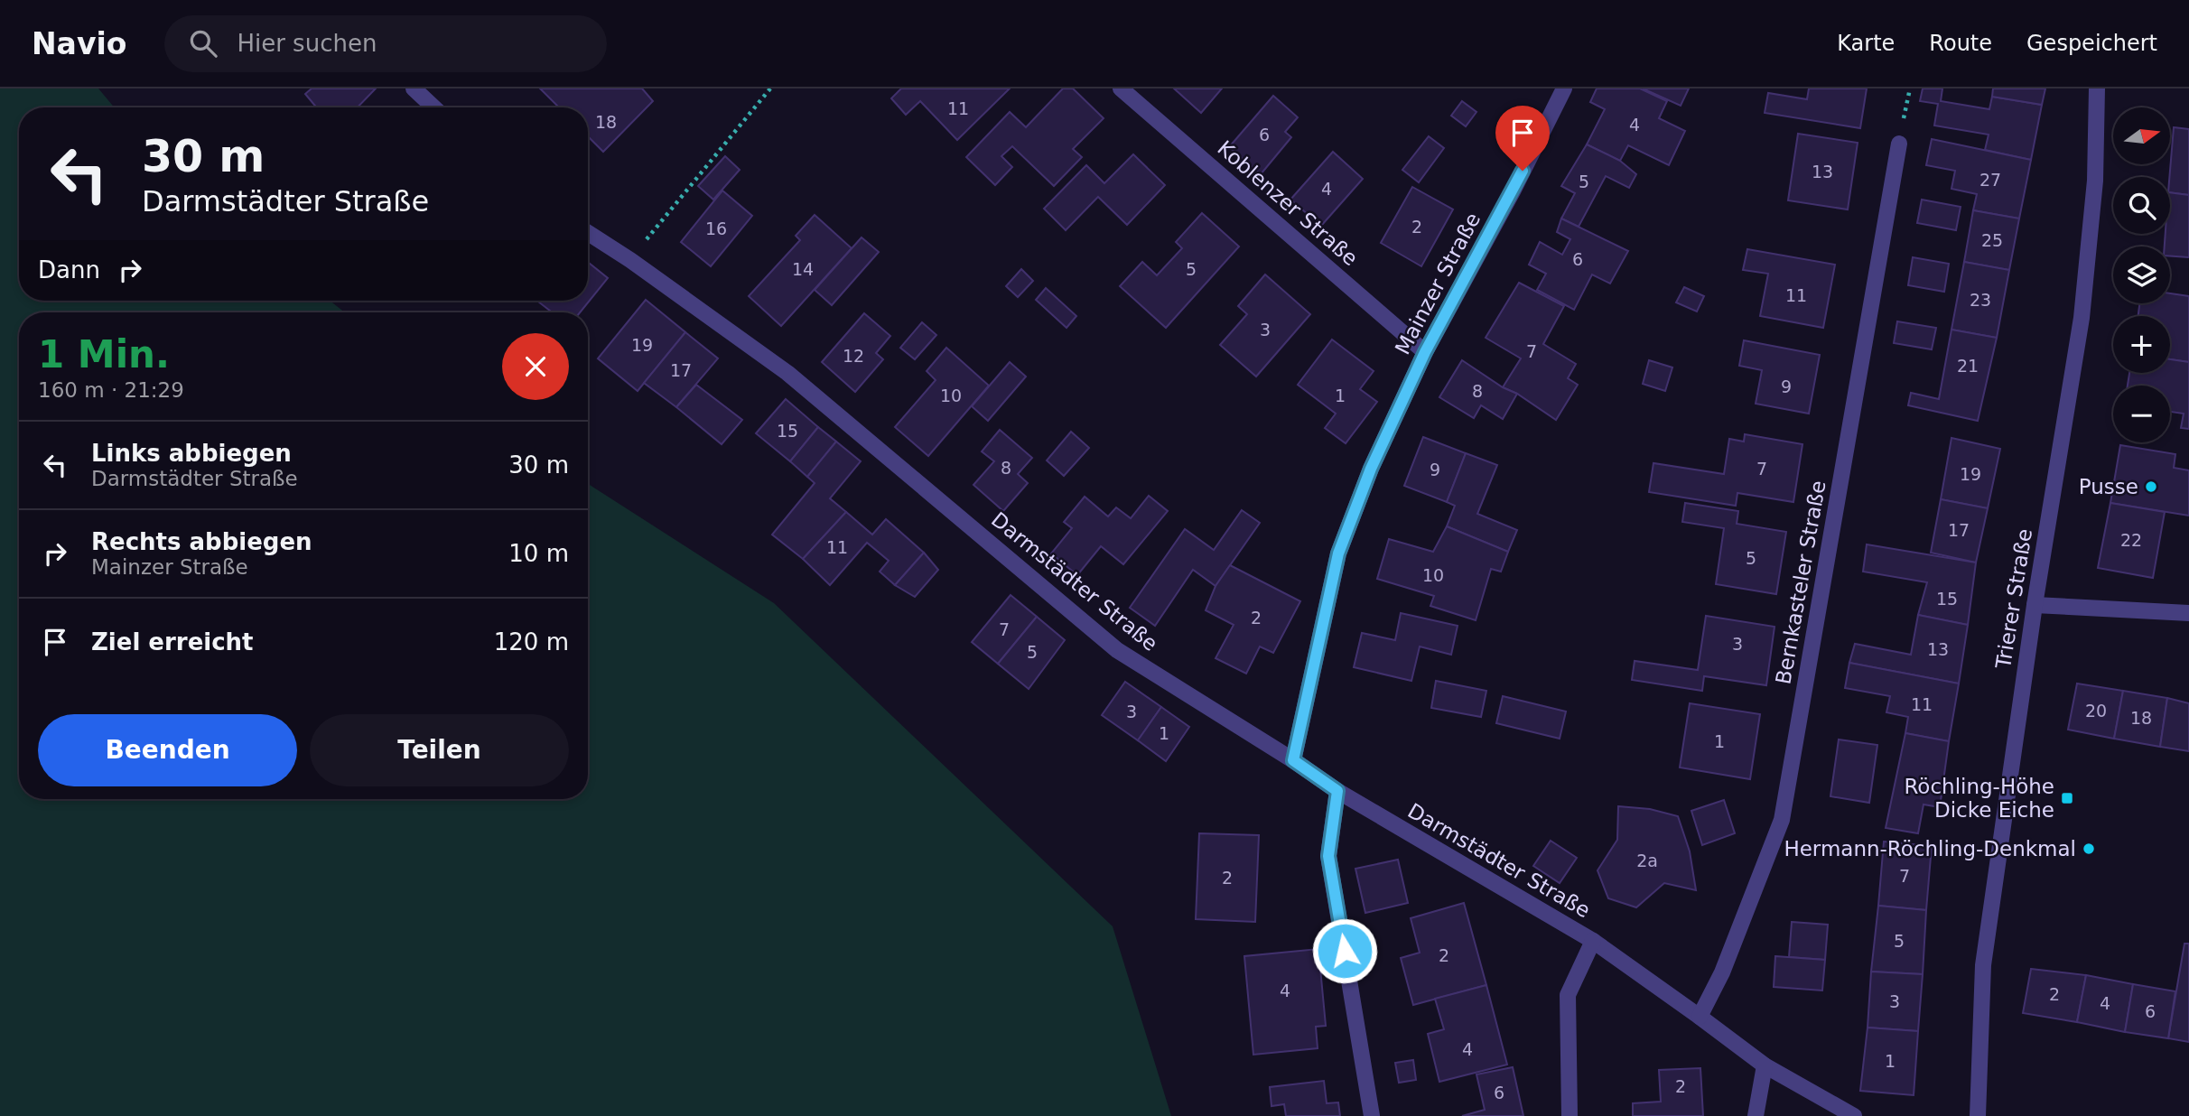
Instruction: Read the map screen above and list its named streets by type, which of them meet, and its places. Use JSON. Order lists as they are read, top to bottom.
{
  "streets": {
    "street": [
      "Koblenzer Straße",
      "Mainzer Straße",
      "Darmstädter Straße",
      "Bernkasteler Straße",
      "Trierer Straße"
    ]
  },
  "crossings": [
    ["Koblenzer Straße", "Mainzer Straße"],
    ["Mainzer Straße", "Darmstädter Straße"],
    ["Darmstädter Straße", "Bernkasteler Straße"]
  ],
  "places": {
    "other": ["Pusse", "Hermann-Röchling-Denkmal"],
    "transit": ["Röchling-Höhe Dicke Eiche"]
  },
  "house_numbers": [
    "11",
    "18",
    "4",
    "6",
    "13",
    "27",
    "5",
    "4",
    "2",
    "16",
    "25",
    "6",
    "14",
    "5",
    "11",
    "23",
    "3",
    "19",
    "7",
    "12",
    "21",
    "17",
    "9",
    "8",
    "10",
    "1",
    "15",
    "8",
    "7",
    "9",
    "19",
    "17",
    "22",
    "11",
    "5",
    "10",
    "15",
    "2",
    "7",
    "3",
    "13",
    "5",
    "11",
    "20",
    "3",
    "18",
    "1",
    "1",
    "2a",
    "7",
    "2",
    "5",
    "2",
    "4",
    "2",
    "3",
    "4",
    "6",
    "4",
    "1",
    "2",
    "6"
  ],
  "north": "right",
  "page": {
    "header": "Navio",
    "search": "Hier suchen",
    "nav": ["Karte", "Route", "Gespeichert"],
    "map_buttons": ["+", "−"],
    "turn": ["30 m", "Darmstädter Straße"],
    "then": "Dann",
    "heading": ["1 Min.", "160 m · 21:29"],
    "list": [
      {
        "name": "Links abbiegen",
        "note": "Darmstädter Straße",
        "value": "30 m"
      },
      {
        "name": "Rechts abbiegen",
        "note": "Mainzer Straße",
        "value": "10 m"
      },
      {
        "name": "Ziel erreicht",
        "value": "120 m"
      }
    ],
    "buttons": ["Beenden", "Teilen"]
  }
}
